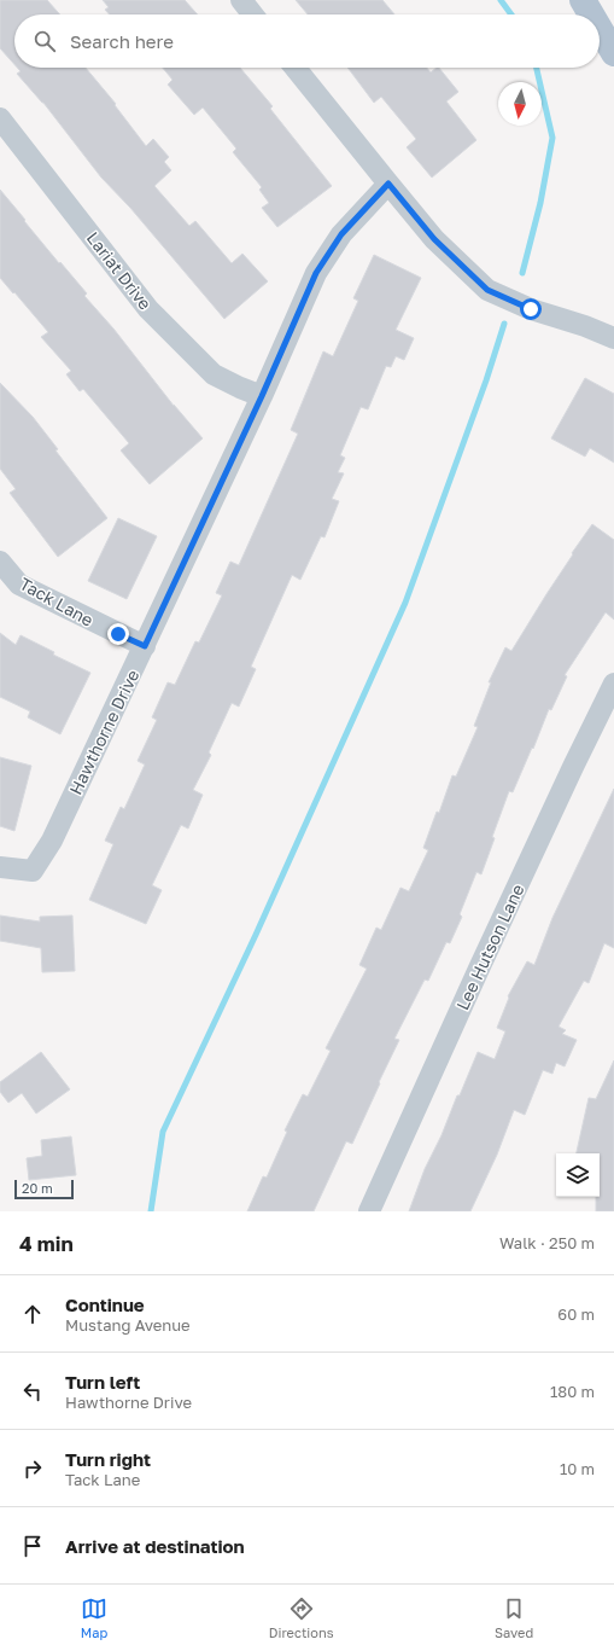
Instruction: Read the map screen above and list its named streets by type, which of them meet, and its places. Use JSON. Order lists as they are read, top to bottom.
{
  "streets": {
    "street": [
      "Lariat Drive",
      "Tack Lane",
      "Hawthorne Drive",
      "Lee Hutson Lane"
    ]
  },
  "crossings": [
    ["Lariat Drive", "Hawthorne Drive"],
    ["Tack Lane", "Hawthorne Drive"]
  ],
  "scale_bar": "20 m",
  "north": "bottom",
  "page": {
    "search": "Search here",
    "scale": "20 m",
    "heading": ["4 min", "Walk · 250 m"],
    "list": [
      ["Continue", "Mustang Avenue", "60 m"],
      ["Turn left", "Hawthorne Drive", "180 m"],
      ["Turn right", "Tack Lane", "10 m"],
      "Arrive at destination"
    ],
    "nav": ["Map", "Directions", "Saved"]
  }
}
